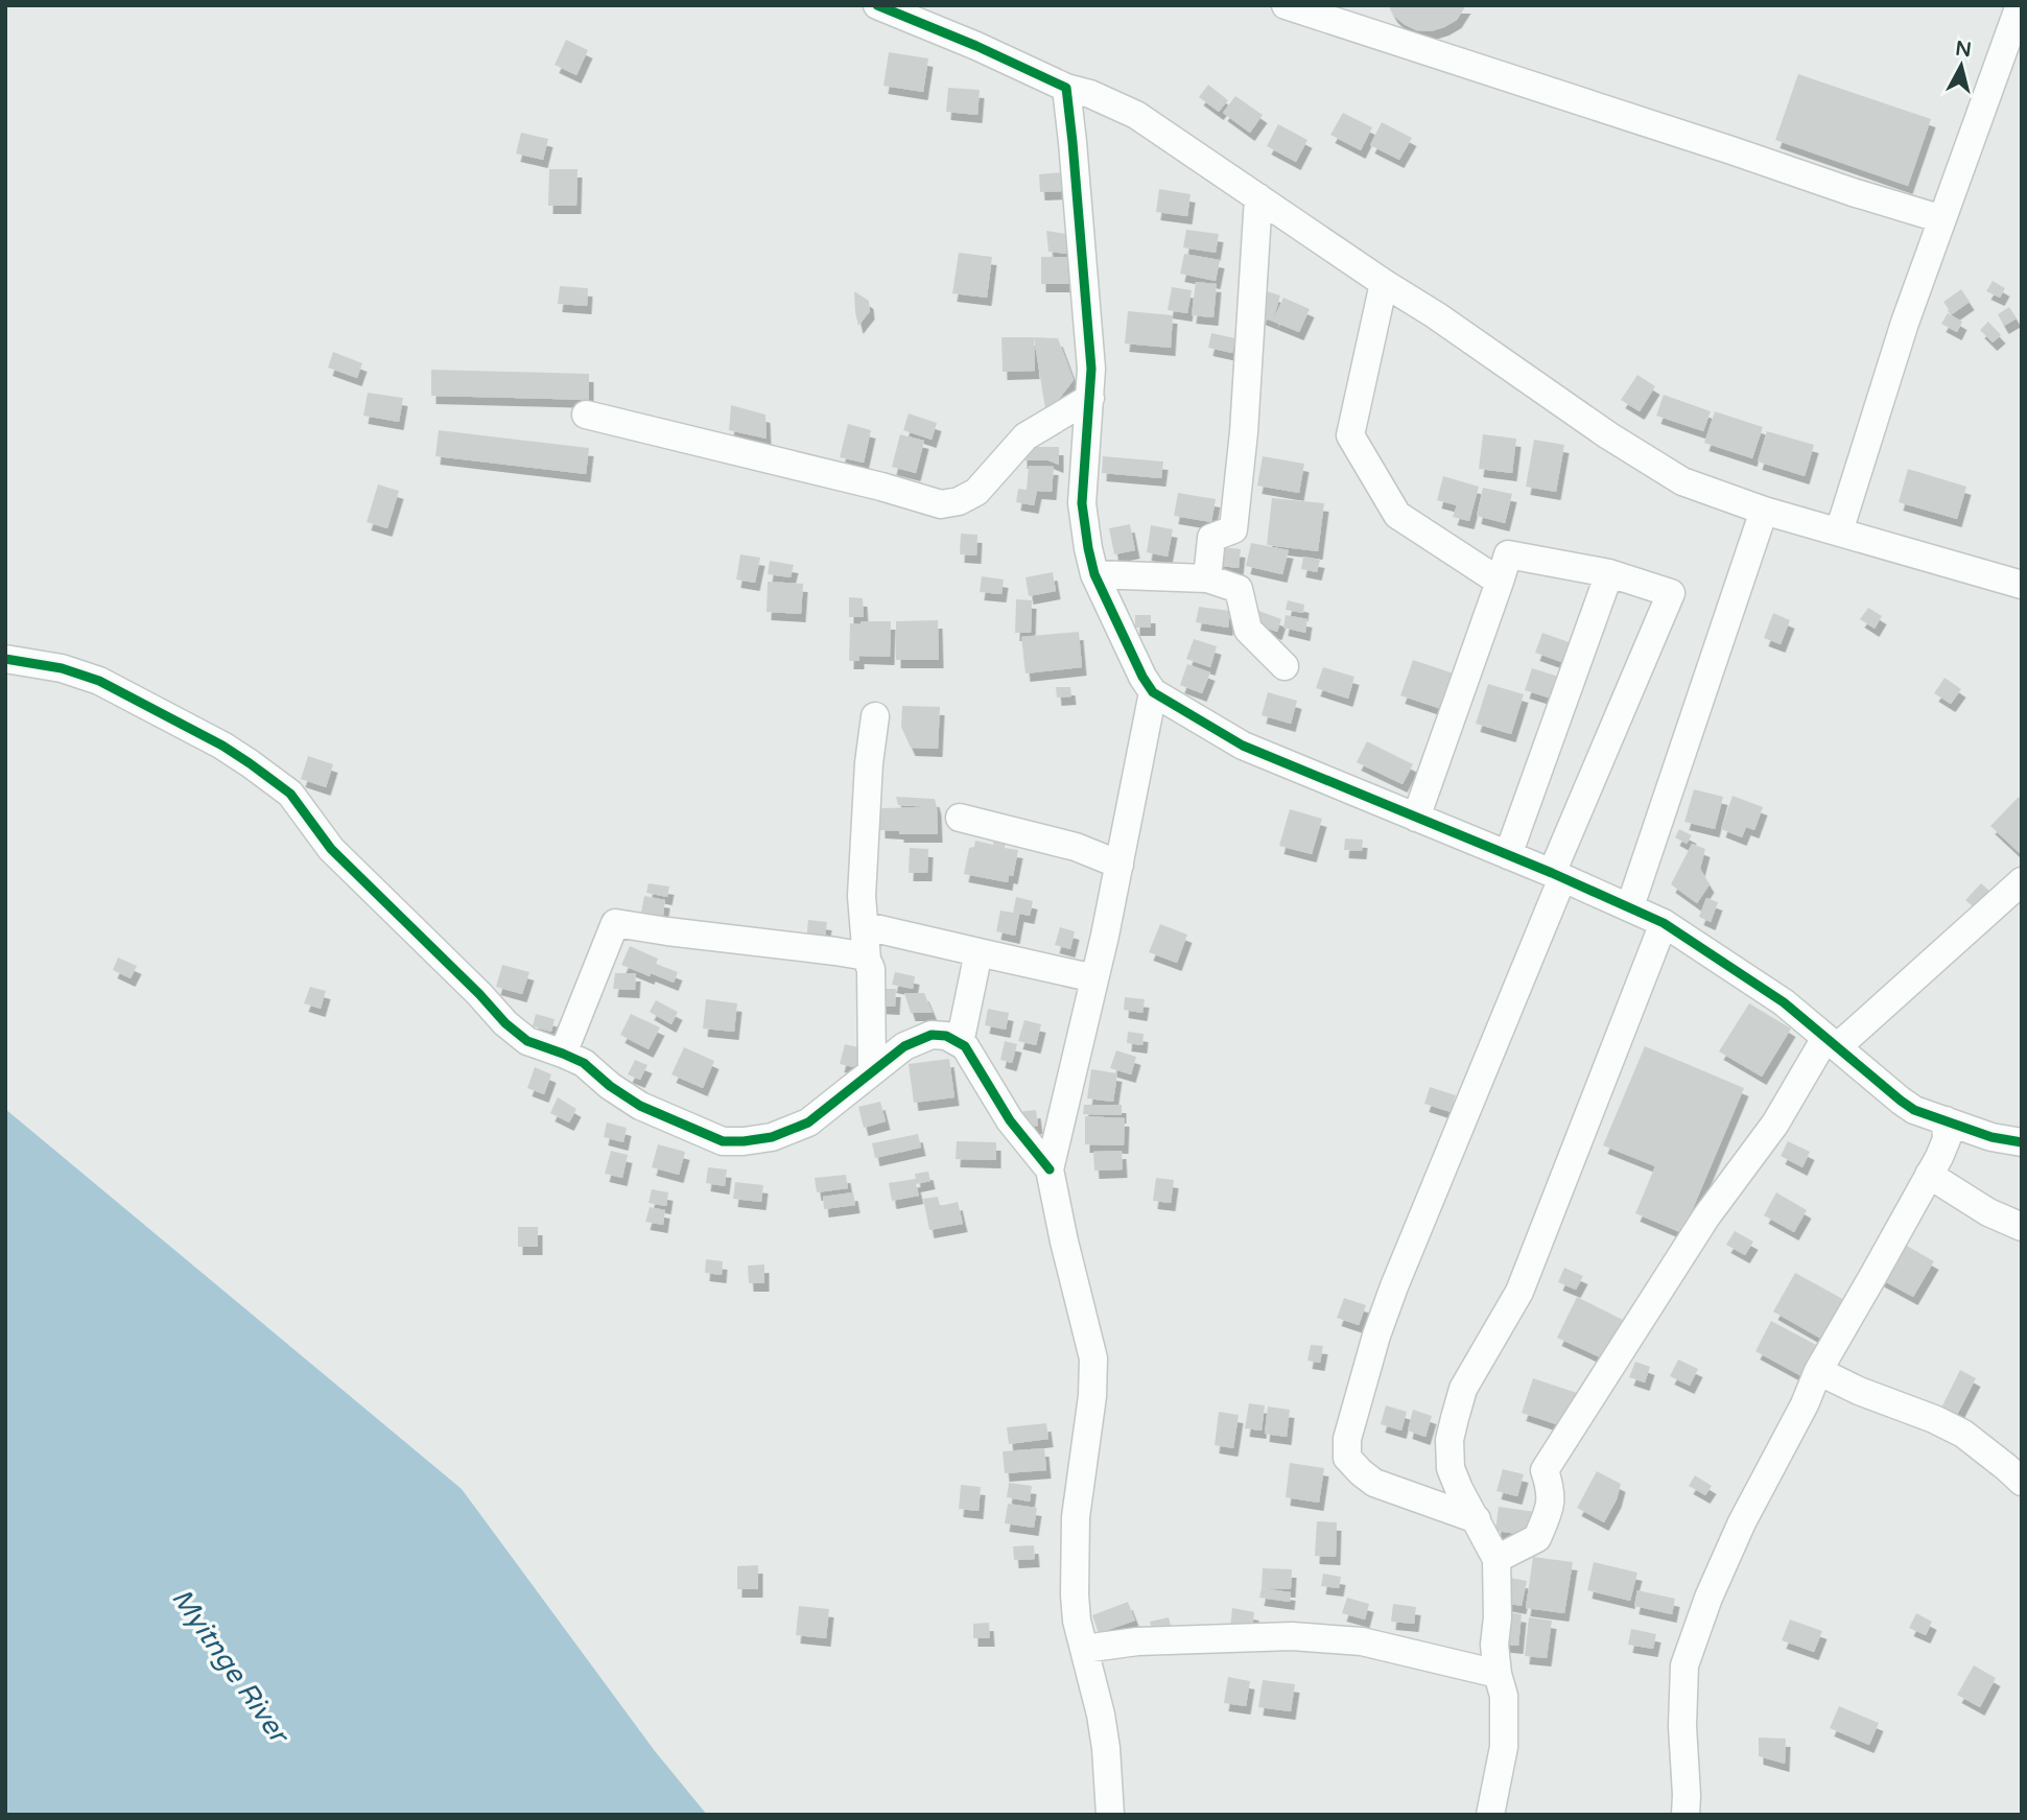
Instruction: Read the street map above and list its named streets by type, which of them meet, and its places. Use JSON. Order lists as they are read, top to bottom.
{
  "water": ["Myitnge River"],
  "north": "top"
}
